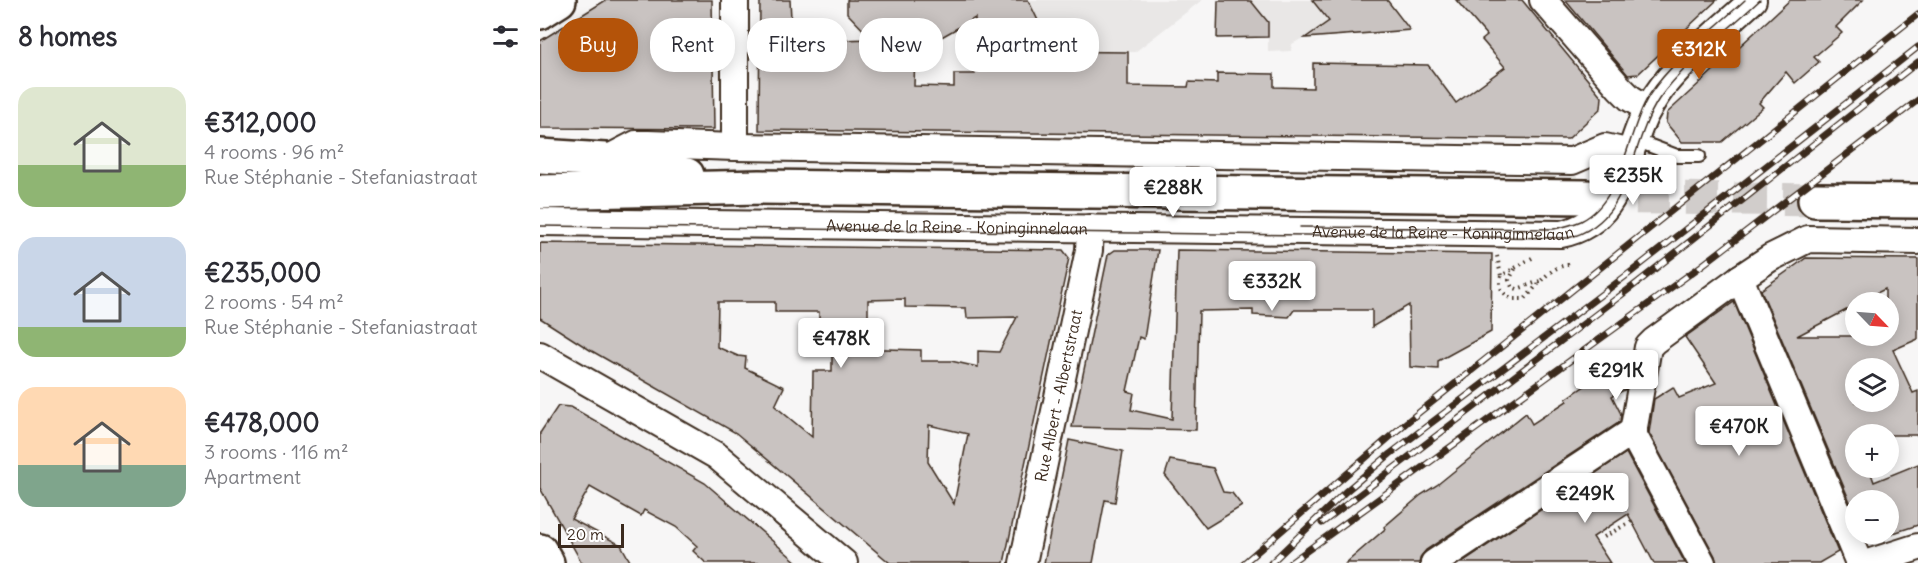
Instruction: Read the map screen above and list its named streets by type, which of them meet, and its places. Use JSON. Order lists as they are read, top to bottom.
{
  "streets": {
    "main road": ["Avenue de la Reine - Koninginnelaan"],
    "street": ["Rue Albert - Albertstraat"]
  },
  "crossings": [
    ["Avenue de la Reine - Koninginnelaan", "Rue Albert - Albertstraat"]
  ],
  "scale_bar": "20 m",
  "north": "bottom right",
  "page": {
    "heading": "8 homes",
    "chip": [
      "Buy",
      "Rent",
      "Filters",
      "New",
      "Apartment"
    ],
    "price": [
      "€312K",
      "€235K",
      "€288K",
      "€332K",
      "€478K",
      "€291K",
      "€470K",
      "€249K"
    ],
    "list": [
      {
        "name": "€312,000",
        "note": "4 rooms · 96 m² · Rue Stéphanie - Stefaniastraat"
      },
      {
        "name": "€235,000",
        "note": "2 rooms · 54 m² · Rue Stéphanie - Stefaniastraat"
      },
      {
        "name": "€478,000",
        "note": "3 rooms · 116 m² · Apartment"
      }
    ],
    "map_buttons": ["+", "−"],
    "scale": "20 m"
  }
}
